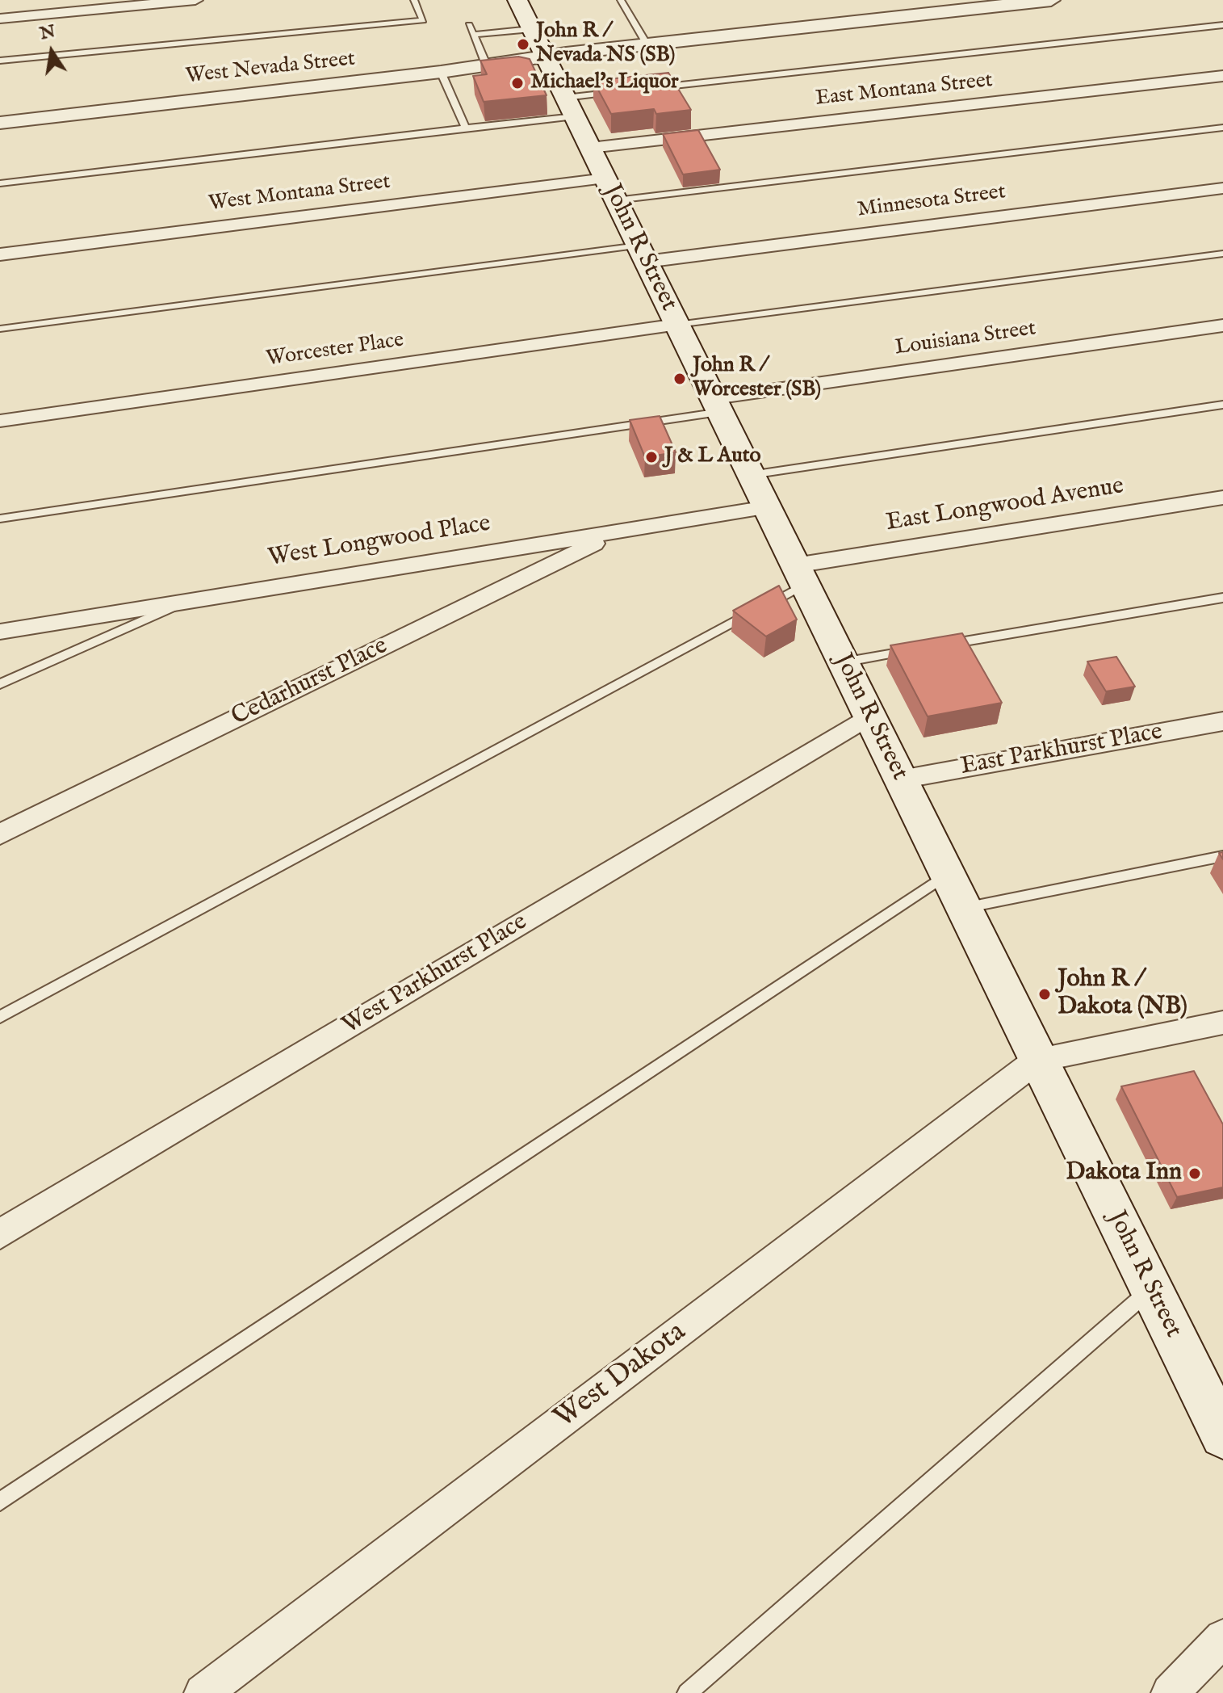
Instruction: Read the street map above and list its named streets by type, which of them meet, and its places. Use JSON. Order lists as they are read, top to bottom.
{
  "streets": {
    "main road": ["John R Street"],
    "street": [
      "West Nevada Street",
      "East Montana Street",
      "West Montana Street",
      "Minnesota Street",
      "Louisiana Street",
      "Worcester Place",
      "East Longwood Avenue",
      "West Longwood Place",
      "Cedarhurst Place",
      "East Parkhurst Place",
      "West Parkhurst Place",
      "West Dakota"
    ]
  },
  "crossings": [
    ["West Nevada Street", "John R Street"],
    ["East Montana Street", "John R Street"],
    ["West Montana Street", "John R Street"],
    ["Minnesota Street", "John R Street"],
    ["John R Street", "Louisiana Street"],
    ["John R Street", "Worcester Place"],
    ["John R Street", "East Longwood Avenue"],
    ["John R Street", "West Longwood Place"],
    ["John R Street", "East Parkhurst Place"],
    ["John R Street", "West Parkhurst Place"],
    ["John R Street", "West Dakota"],
    ["West Longwood Place", "Cedarhurst Place"]
  ],
  "places": [
    "John R / Nevada NS (SB)",
    "Michael's Liquor",
    "John R / Worcester (SB)",
    "J & L Auto",
    "John R / Dakota (NB)",
    "Dakota Inn"
  ],
  "north": "top"
}
